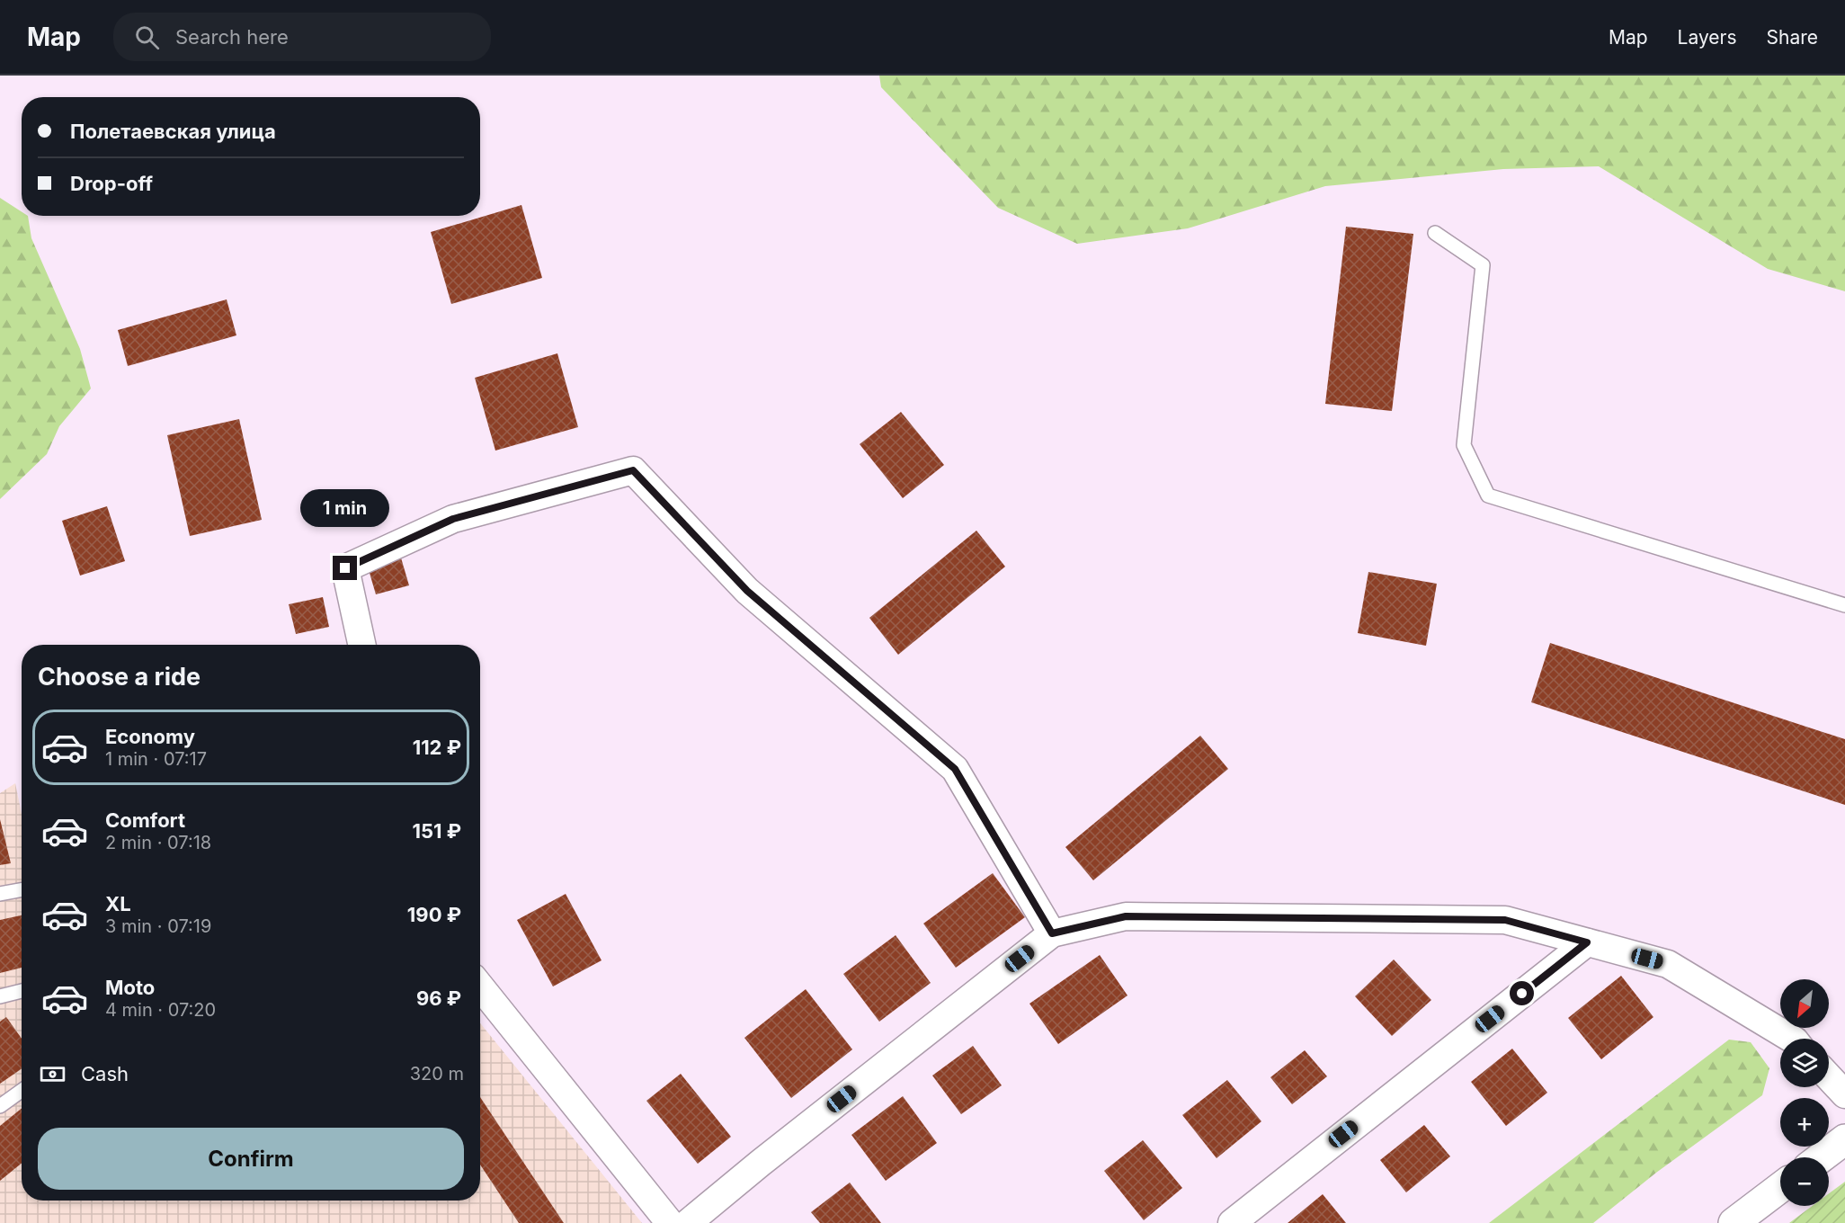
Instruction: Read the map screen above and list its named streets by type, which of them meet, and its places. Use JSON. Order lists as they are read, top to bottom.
{
  "north": "bottom left",
  "page": {
    "header": "Map",
    "search": "Search here",
    "nav": ["Map", "Layers", "Share"],
    "banner": ["Полетаевская улица", "Drop-off"],
    "bubble": "1 min",
    "heading": "Choose a ride",
    "list": [
      {
        "name": "Economy",
        "note": "1 min · 07:17",
        "value": "112 ₽"
      },
      {
        "name": "Comfort",
        "note": "2 min · 07:18",
        "value": "151 ₽"
      },
      {
        "name": "XL",
        "note": "3 min · 07:19",
        "value": "190 ₽"
      },
      {
        "name": "Moto",
        "note": "4 min · 07:20",
        "value": "96 ₽"
      }
    ],
    "map_buttons": ["+", "−"],
    "pay": ["Cash", "320 m"],
    "buttons": "Confirm"
  }
}
